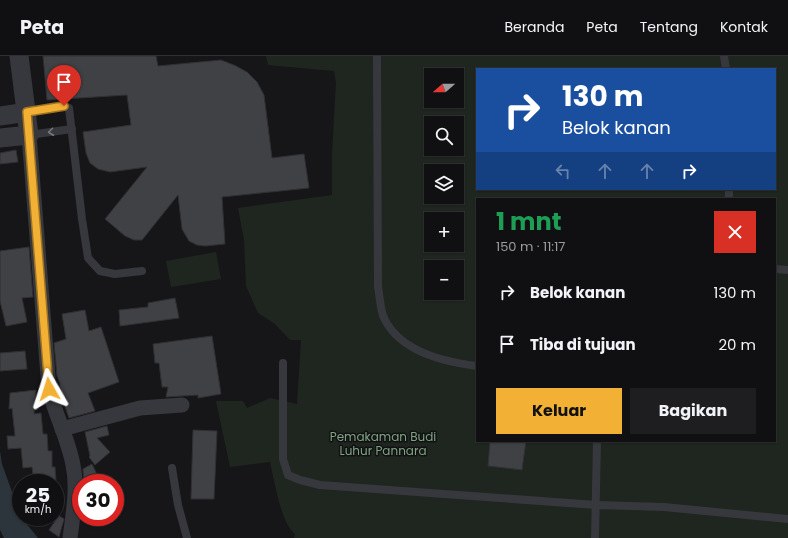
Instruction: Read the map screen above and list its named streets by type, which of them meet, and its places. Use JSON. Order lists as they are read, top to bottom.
{
  "parks": ["Pemakaman Budi Luhur Pannara"],
  "north": "left",
  "page": {
    "header": "Peta",
    "nav": [
      "Beranda",
      "Peta",
      "Tentang",
      "Kontak"
    ],
    "map_buttons": ["+", "−"],
    "turn": ["130 m", "Belok kanan"],
    "heading": ["1 mnt", "150 m · 11:17"],
    "list": [
      {
        "name": "Belok kanan",
        "value": "130 m"
      },
      {
        "name": "Tiba di tujuan",
        "value": "20 m"
      }
    ],
    "buttons": ["Keluar", "Bagikan"],
    "speed": "25 km/h",
    "limit": "30"
  }
}
